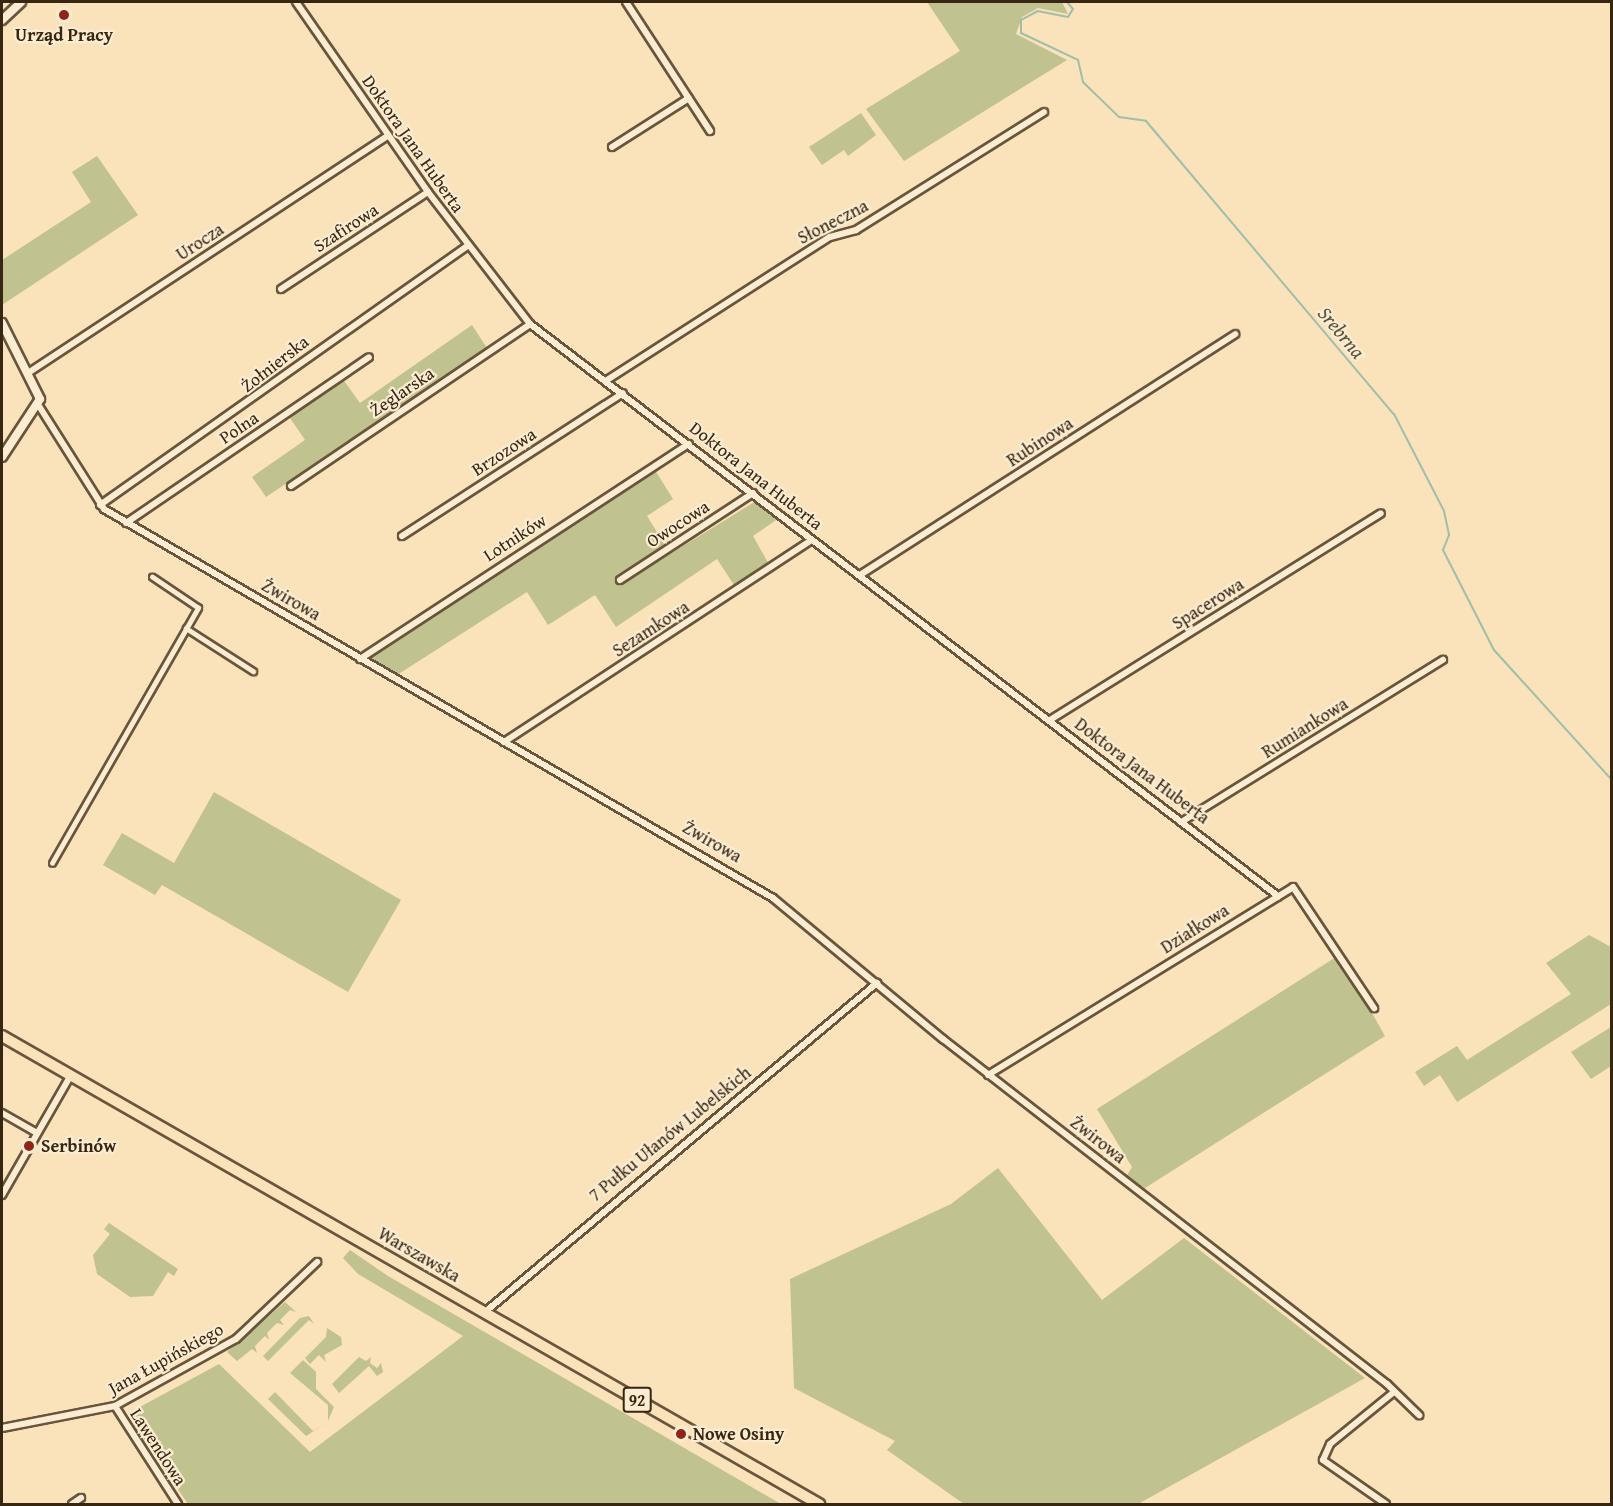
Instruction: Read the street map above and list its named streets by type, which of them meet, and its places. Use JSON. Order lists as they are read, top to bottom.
{
  "streets": {
    "main road": ["Warszawska", "92"],
    "street": [
      "Doktora Jana Huberta",
      "Słoneczna",
      "Szafirowa",
      "Urocza",
      "Żołnierska",
      "Żeglarska",
      "Polna",
      "Rubinowa",
      "Brzozowa",
      "Owocowa",
      "Lotników",
      "Żwirowa",
      "Spacerowa",
      "Sezamkowa",
      "Rumiankowa",
      "Działkowa",
      "7 Pułku Ułanów Lubelskich",
      "Jana Łupińskiego",
      "Lawendowa"
    ]
  },
  "crossings": [
    ["Doktora Jana Huberta", "Słoneczna"],
    ["Doktora Jana Huberta", "Szafirowa"],
    ["Doktora Jana Huberta", "Urocza"],
    ["Doktora Jana Huberta", "Żołnierska"],
    ["Doktora Jana Huberta", "Żeglarska"],
    ["Doktora Jana Huberta", "Rubinowa"],
    ["Doktora Jana Huberta", "Brzozowa"],
    ["Doktora Jana Huberta", "Owocowa"],
    ["Doktora Jana Huberta", "Lotników"],
    ["Doktora Jana Huberta", "Spacerowa"],
    ["Doktora Jana Huberta", "Sezamkowa"],
    ["Doktora Jana Huberta", "Rumiankowa"],
    ["Doktora Jana Huberta", "Działkowa"],
    ["Urocza", "Żwirowa"],
    ["Żołnierska", "Żwirowa"],
    ["Polna", "Żwirowa"],
    ["Lotników", "Żwirowa"],
    ["Żwirowa", "Sezamkowa"],
    ["Żwirowa", "Działkowa"],
    ["Żwirowa", "7 Pułku Ułanów Lubelskich"],
    ["7 Pułku Ułanów Lubelskich", "Warszawska"],
    ["Jana Łupińskiego", "Lawendowa"]
  ],
  "water": ["Srebrna"],
  "places": ["Urząd Pracy", "Serbinów", "Nowe Osiny"]
}
